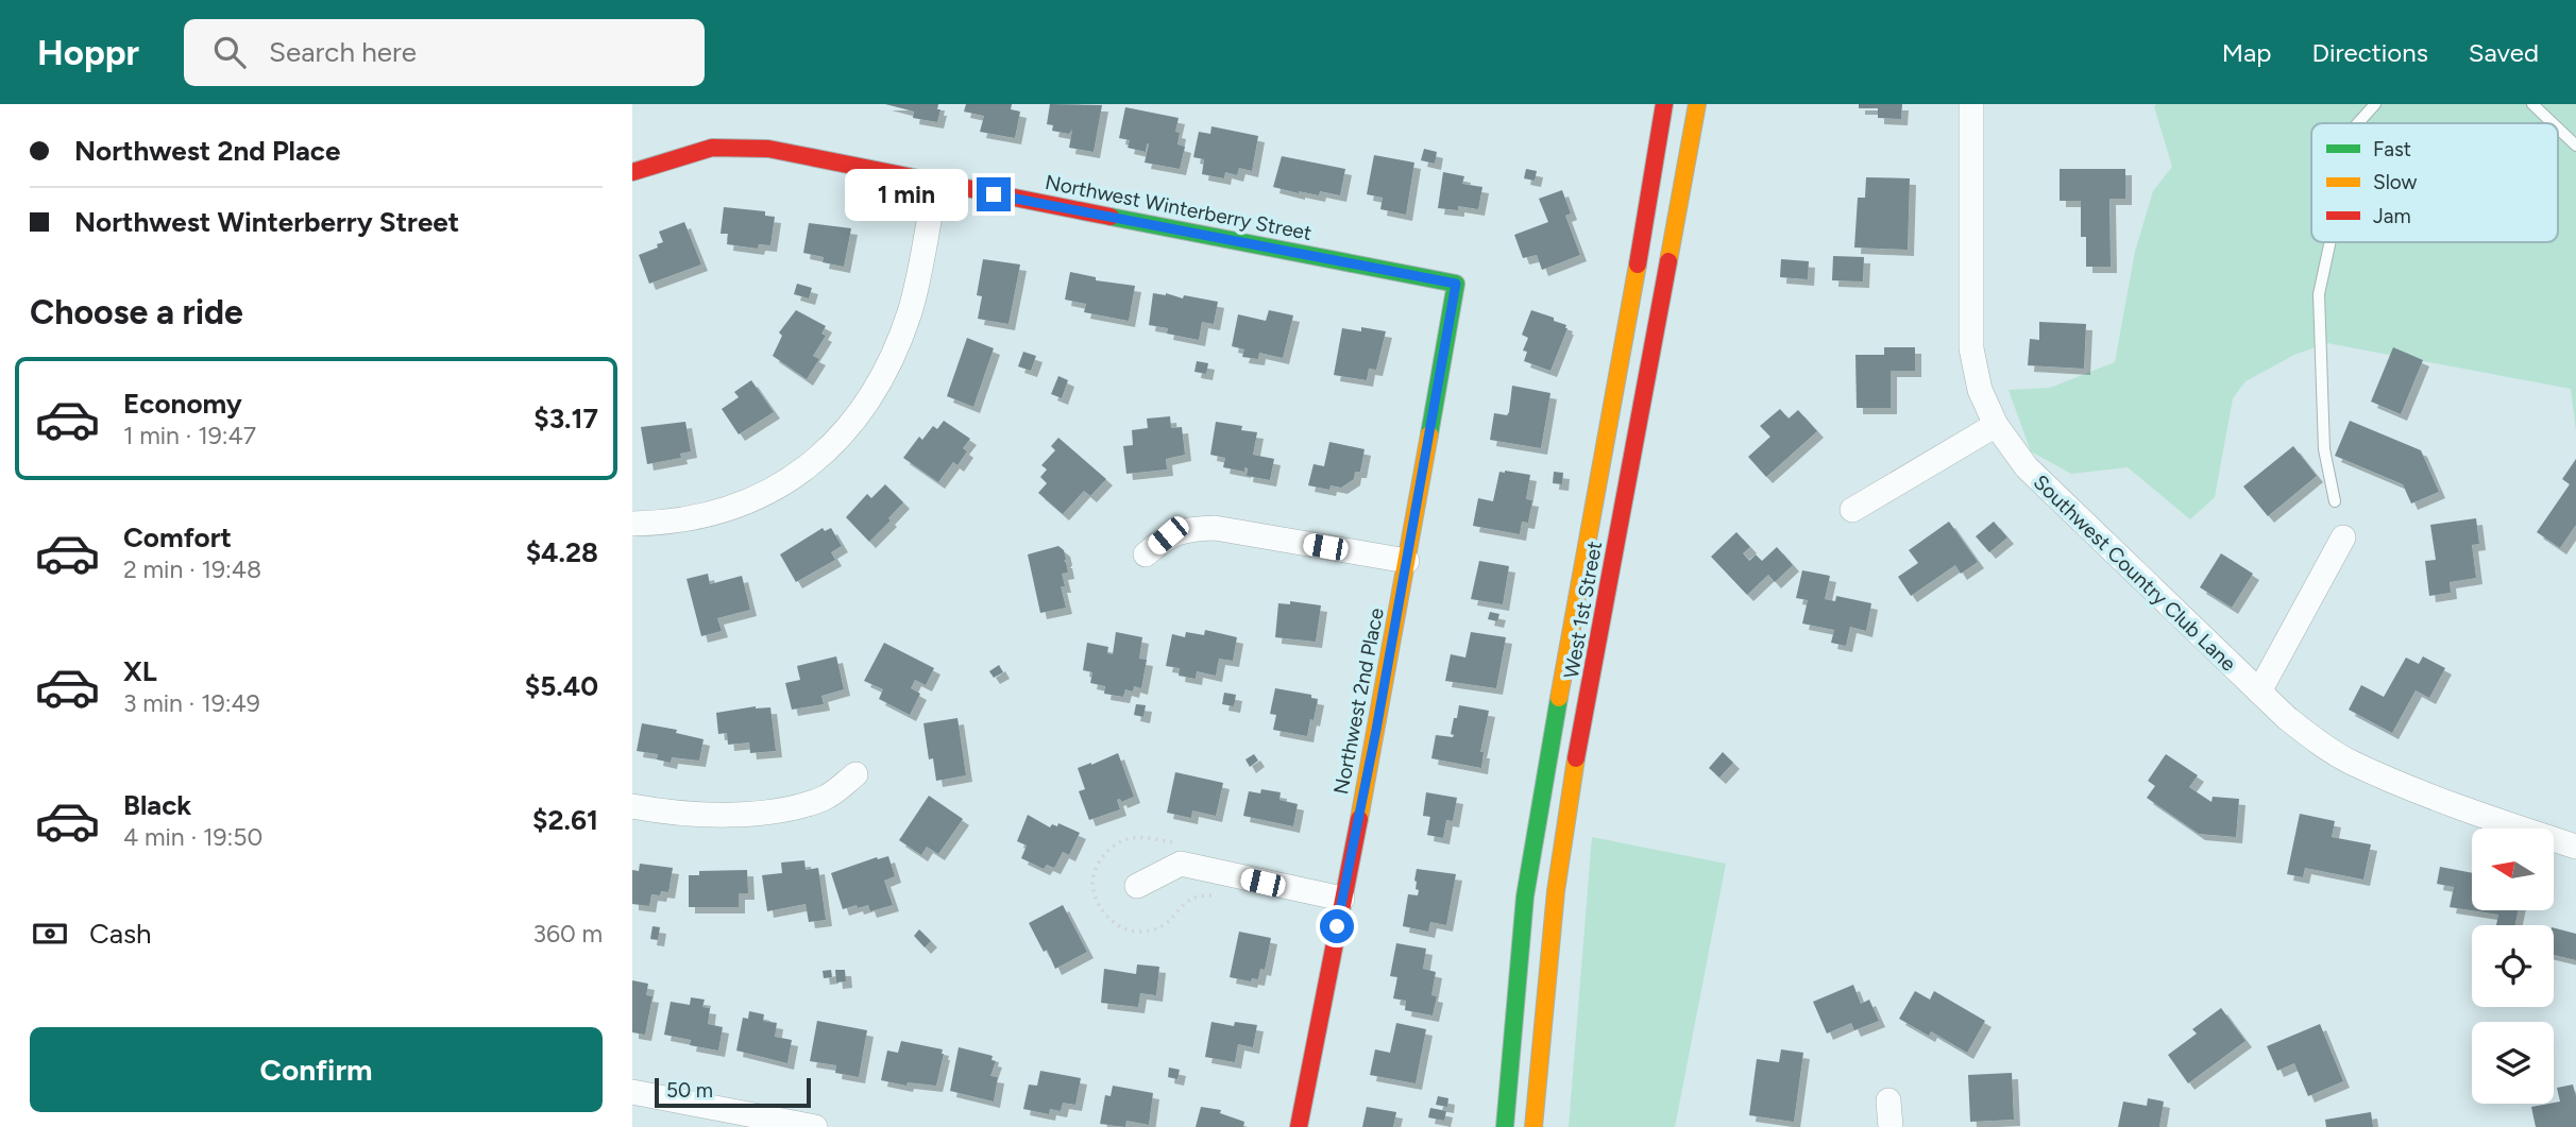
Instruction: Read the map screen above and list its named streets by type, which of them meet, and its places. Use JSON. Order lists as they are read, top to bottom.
{
  "streets": {
    "main road": ["Northwest Winterberry Street", "West 1st Street", "Northwest 2nd Place"],
    "street": ["Southwest Country Club Lane"]
  },
  "crossings": [
    ["Northwest Winterberry Street", "Northwest 2nd Place"]
  ],
  "legend": ["Fast", "Slow", "Jam"],
  "scale_bar": "50 m",
  "north": "left",
  "page": {
    "header": "Hoppr",
    "search": "Search here",
    "nav": ["Map", "Directions", "Saved"],
    "banner": ["Northwest 2nd Place", "Northwest Winterberry Street"],
    "bubble": "1 min",
    "heading": "Choose a ride",
    "list": [
      {
        "name": "Economy",
        "note": "1 min · 19:47",
        "value": "$3.17"
      },
      {
        "name": "Comfort",
        "note": "2 min · 19:48",
        "value": "$4.28"
      },
      {
        "name": "XL",
        "note": "3 min · 19:49",
        "value": "$5.40"
      },
      {
        "name": "Black",
        "note": "4 min · 19:50",
        "value": "$2.61"
      }
    ],
    "pay": ["Cash", "360 m"],
    "buttons": "Confirm",
    "scale": "50 m"
  }
}
